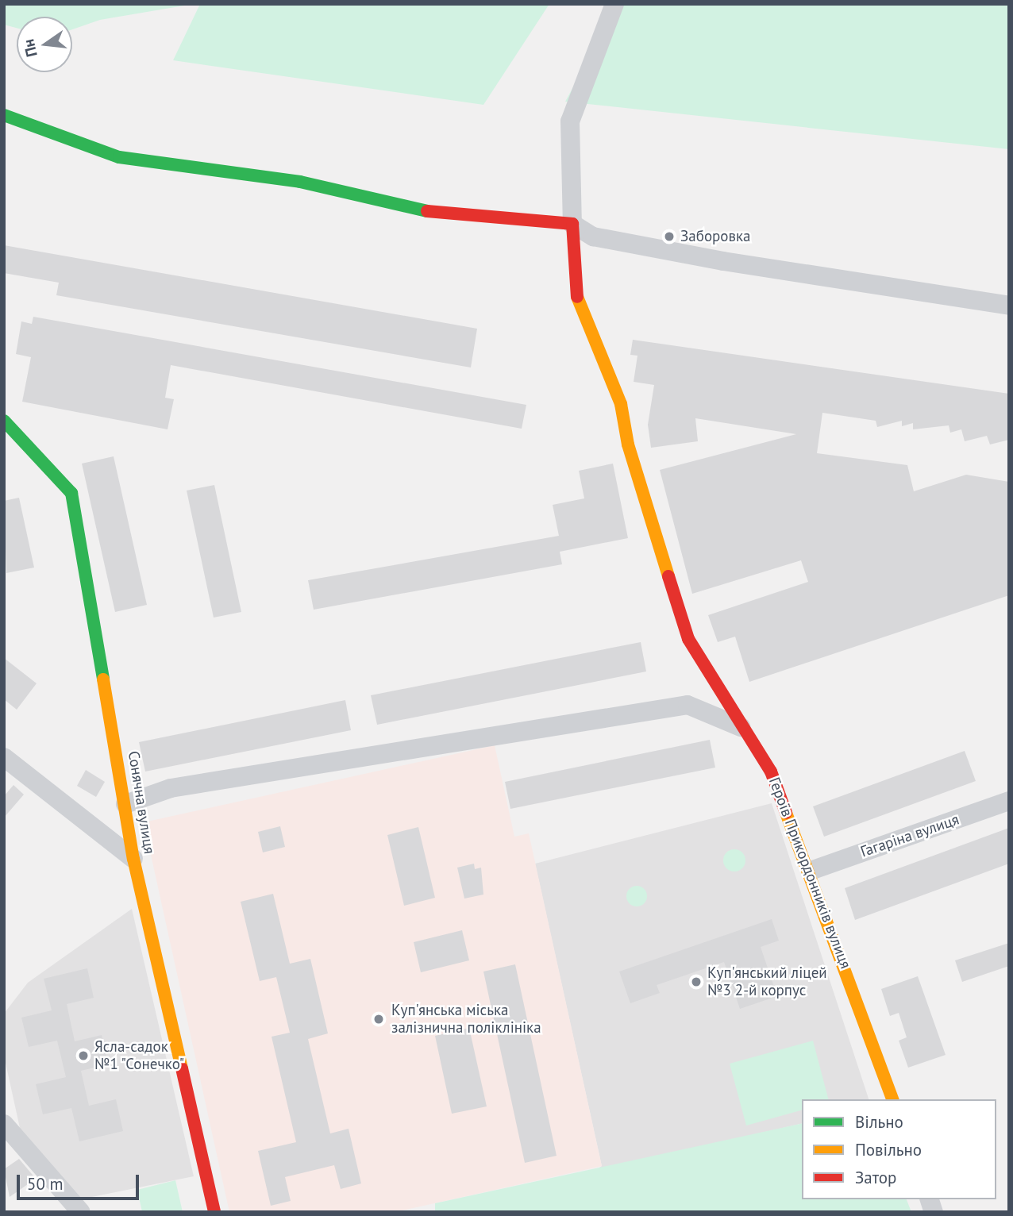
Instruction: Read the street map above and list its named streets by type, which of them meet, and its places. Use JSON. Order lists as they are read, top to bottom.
{
  "streets": {
    "street": ["Сонячна вулиця", "Гагаріна вулиця", "Героїв Прикордонників вулиця"]
  },
  "crossings": [
    ["Гагаріна вулиця", "Героїв Прикордонників вулиця"]
  ],
  "places": [
    "Заборовка",
    "Куп'янський ліцей №3 2-й корпус",
    "Куп'янська міська залізнична поліклініка",
    "Ясла-садок №1 \"Сонечко\""
  ],
  "legend": ["Вільно", "Повільно", "Затор"],
  "scale_bar": "50 m",
  "north": "left"
}
